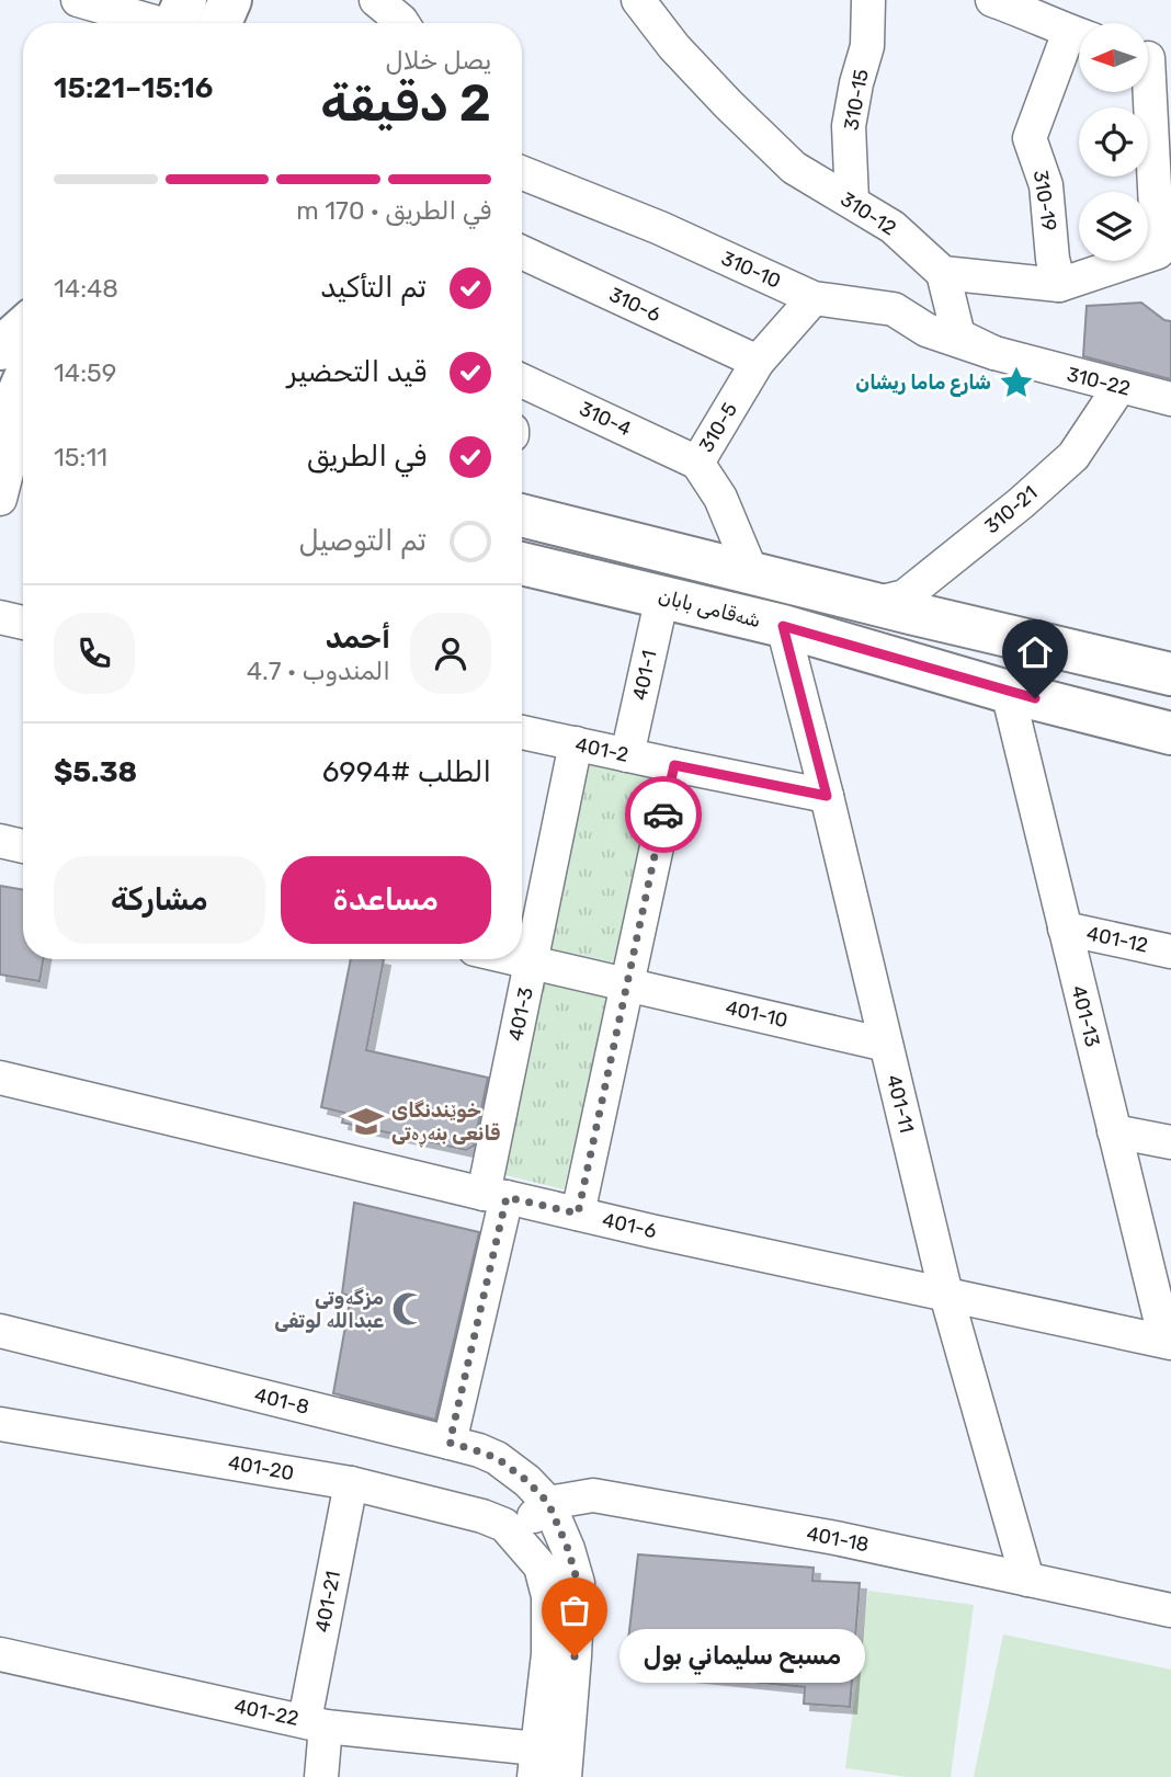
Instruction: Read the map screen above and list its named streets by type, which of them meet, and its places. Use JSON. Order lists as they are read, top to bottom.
{
  "streets": {
    "main road": ["شەقامی بابان"],
    "street": [
      "310-15",
      "310-19",
      "310-12",
      "310-10",
      "310-6",
      "310-22",
      "310-4",
      "310-5",
      "310-21",
      "401-1",
      "401-2",
      "401-12",
      "401-3",
      "401-10",
      "401-13",
      "401-11",
      "401-6",
      "401-8",
      "401-20",
      "401-18",
      "401-21",
      "401-22"
    ]
  },
  "crossings": [
    ["310-15", "310-12"],
    ["310-12", "310-22"],
    ["310-10", "310-22"],
    ["310-10", "310-5"],
    ["310-6", "310-5"],
    ["310-22", "310-21"],
    ["310-4", "310-5"],
    ["شەقامی بابان", "401-1"],
    ["شەقامی بابان", "401-13"],
    ["شەقامی بابان", "401-11"],
    ["401-1", "401-2"],
    ["401-2", "401-3"],
    ["401-2", "401-11"],
    ["401-12", "401-13"],
    ["401-3", "401-10"],
    ["401-3", "401-6"],
    ["401-3", "401-8"],
    ["401-10", "401-11"],
    ["401-13", "401-6"],
    ["401-11", "401-6"],
    ["401-11", "401-18"],
    ["401-8", "401-18"],
    ["401-20", "401-21"],
    ["401-20", "401-22"],
    ["401-21", "401-22"]
  ],
  "places": {
    "place": ["شارع ماما ريشان"],
    "school or university": ["خوێندنگای قانعی بنەڕەتی"],
    "mosque": ["مزگەوتی عبداللە لوتفی"],
    "other": ["مسبح سلیماني بول"]
  },
  "north": "left",
  "page": {
    "heading": ["2 دقيقة", "يصل خلال", "15:16–15:21"],
    "panel": [
      "أحمد",
      "المندوب · 4.7",
      "الطلب #6994",
      "$5.38"
    ],
    "bar": "في الطريق · 170 m",
    "list": [
      ["تم التأكيد", "14:48"],
      ["قيد التحضير", "14:59"],
      ["في الطريق", "15:11"],
      "تم التوصيل"
    ],
    "buttons": ["مساعدة", "مشاركة"],
    "bubble": "مسبح سلیماني بول"
  }
}
